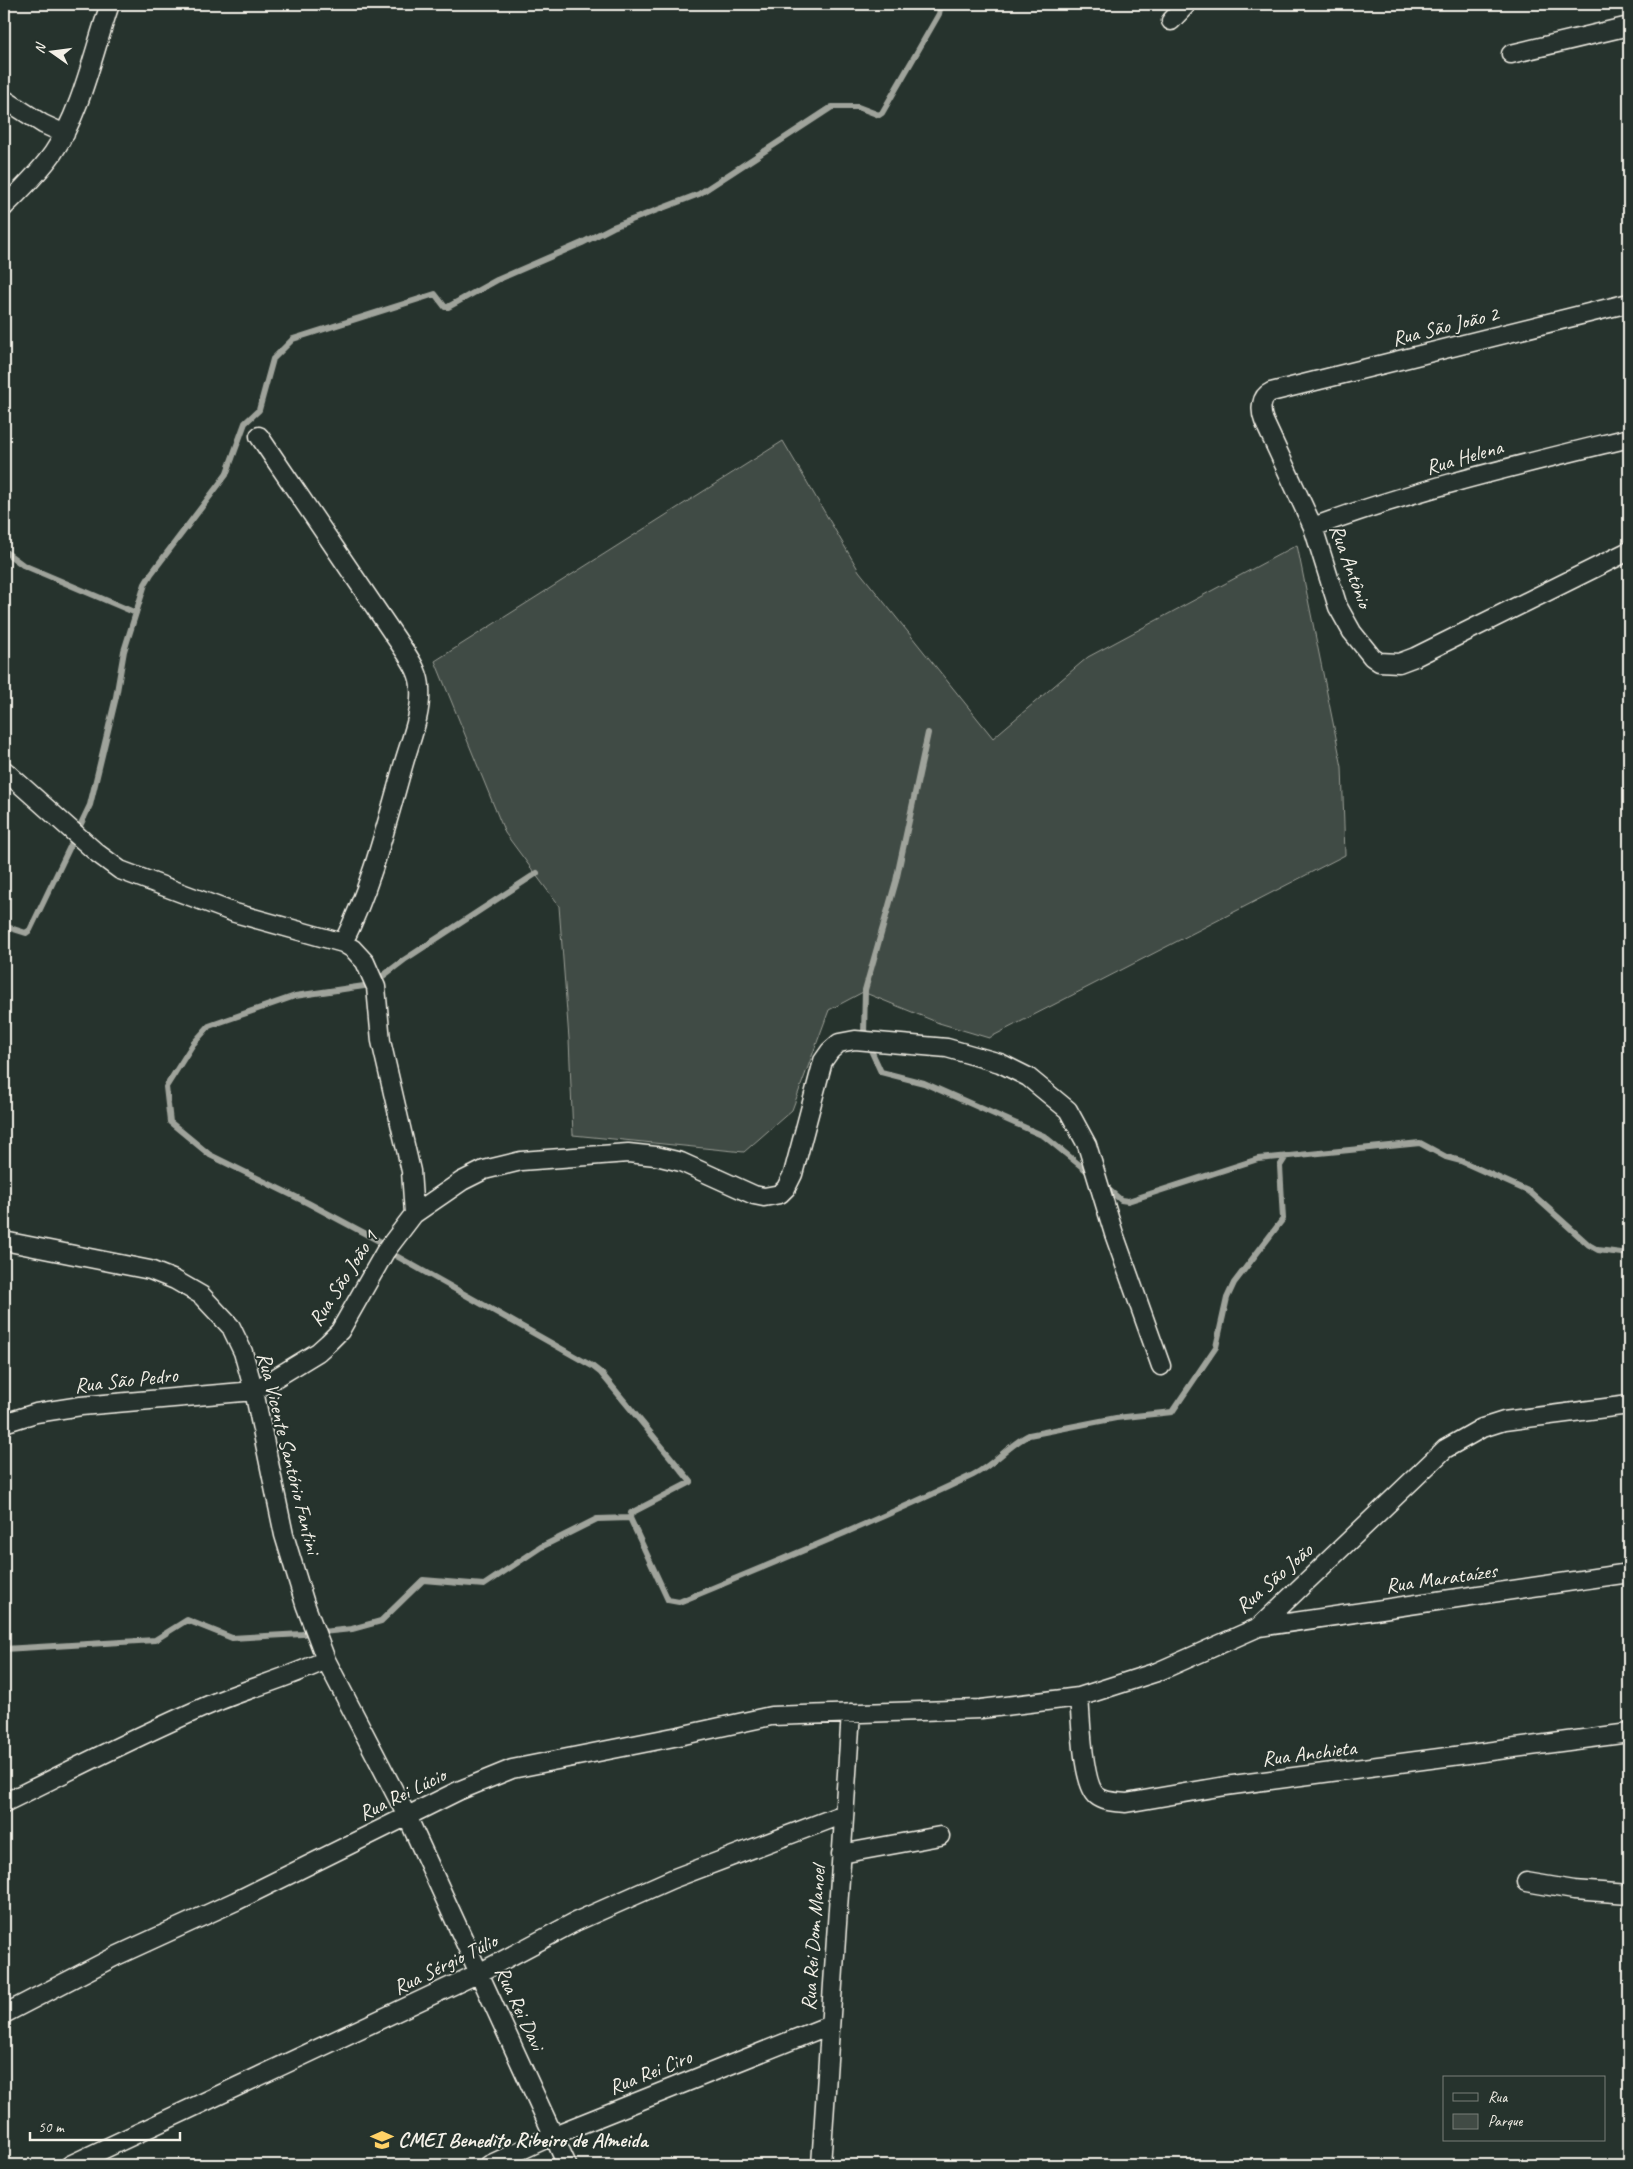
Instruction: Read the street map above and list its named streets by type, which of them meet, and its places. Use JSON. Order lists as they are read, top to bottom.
{
  "streets": {
    "street": [
      "Rua São João 2",
      "Rua Helena",
      "Rua Antônio",
      "Rua São João 1",
      "Rua São Pedro",
      "Rua Vicente Santório Fantini",
      "Rua São João",
      "Rua Marataízes",
      "Rua Anchieta",
      "Rua Rei Lúcio",
      "Rua Rei Dom Manoel",
      "Rua Sérgio Túlio",
      "Rua Rei Davi",
      "Rua Rei Ciro"
    ]
  },
  "crossings": [
    ["Rua São João 2", "Rua Antônio"],
    ["Rua Helena", "Rua Antônio"],
    ["Rua São João 1", "Rua São Pedro"],
    ["Rua São João 1", "Rua Vicente Santório Fantini"],
    ["Rua São Pedro", "Rua Vicente Santório Fantini"],
    ["Rua Vicente Santório Fantini", "Rua Rei Lúcio"],
    ["Rua Vicente Santório Fantini", "Rua Rei Davi"],
    ["Rua São João", "Rua Marataízes"],
    ["Rua São João", "Rua Anchieta"],
    ["Rua São João", "Rua Rei Lúcio"],
    ["Rua São João", "Rua Rei Dom Manoel"],
    ["Rua Rei Lúcio", "Rua Rei Dom Manoel"],
    ["Rua Rei Lúcio", "Rua Rei Davi"],
    ["Rua Rei Dom Manoel", "Rua Sérgio Túlio"],
    ["Rua Rei Dom Manoel", "Rua Rei Ciro"],
    ["Rua Sérgio Túlio", "Rua Rei Davi"],
    ["Rua Rei Davi", "Rua Rei Ciro"]
  ],
  "places": {
    "school or university": ["CMEI Benedito Ribeiro de Almeida"]
  },
  "legend": ["Rua", "Parque"],
  "scale_bar": "50 m",
  "north": "left"
}
